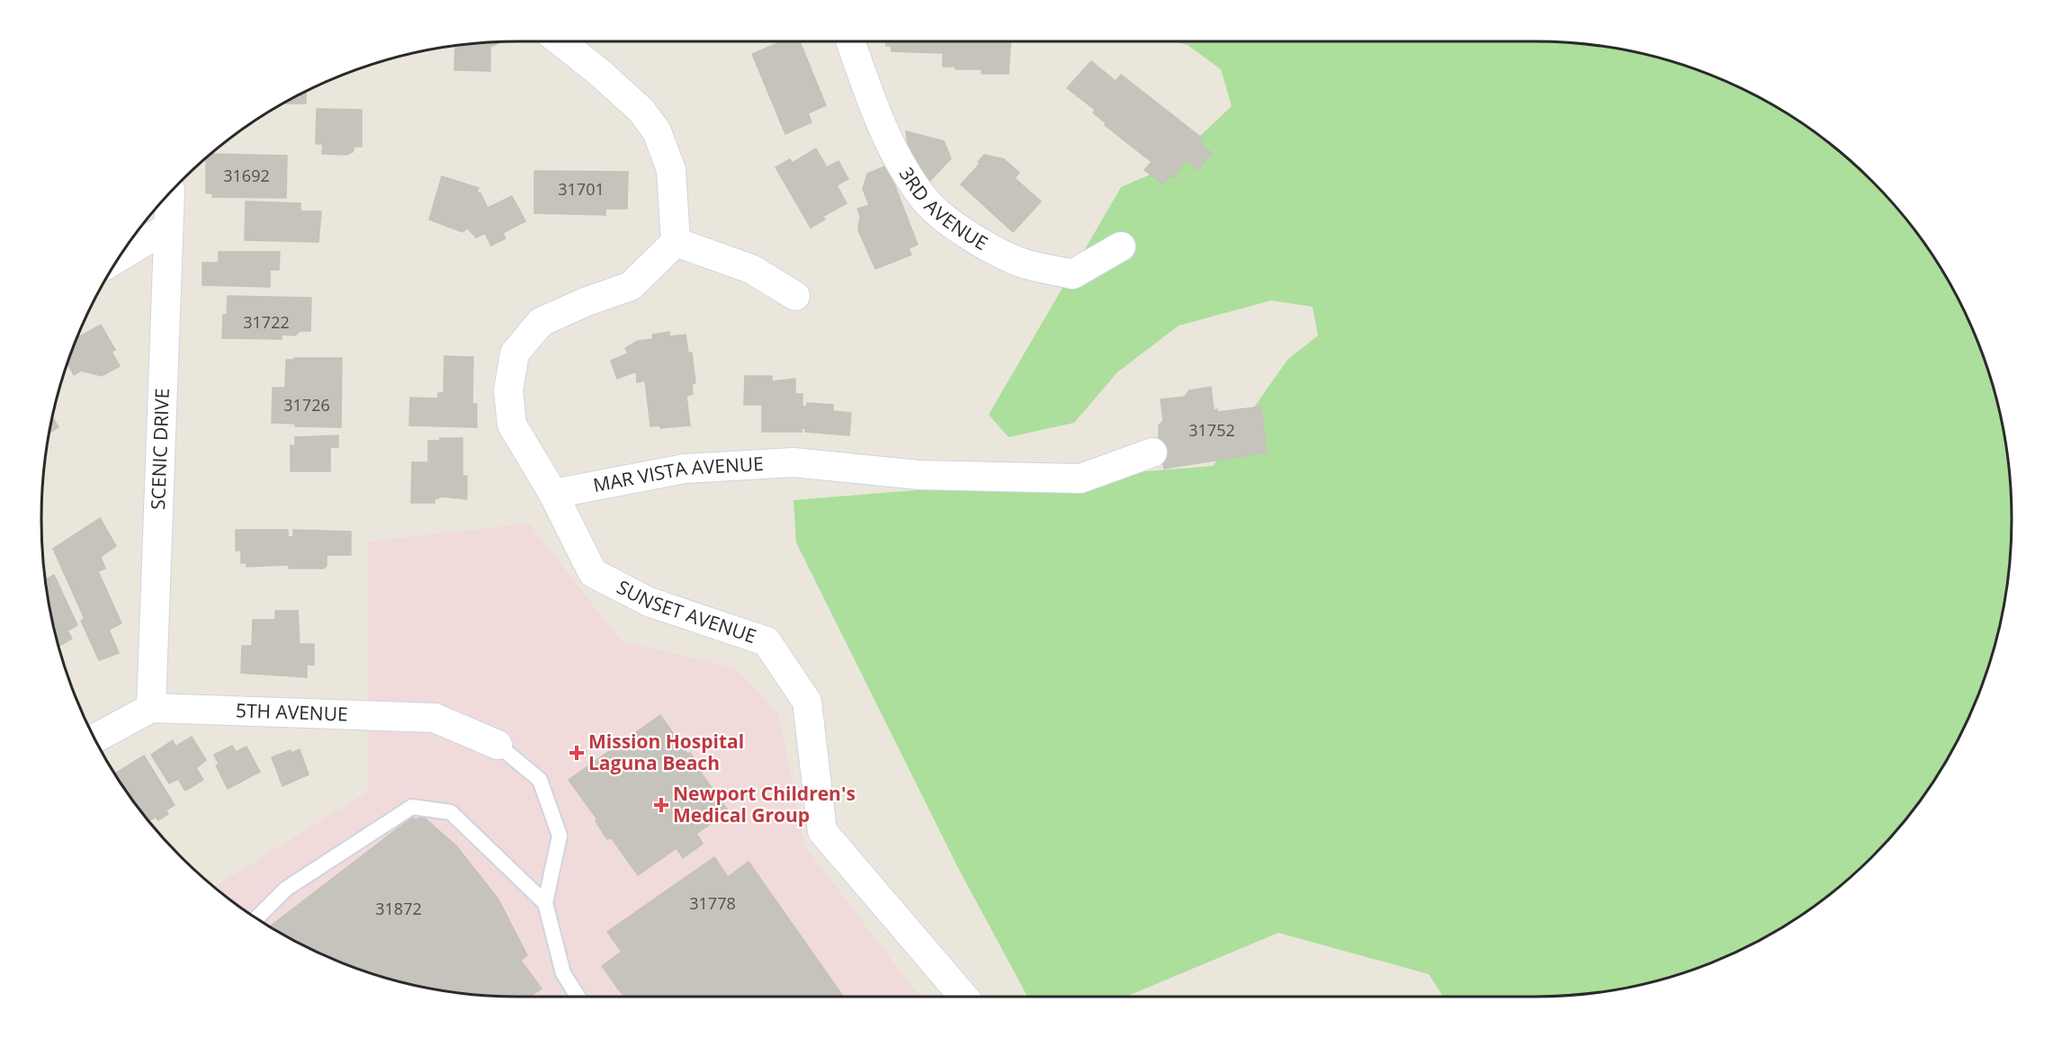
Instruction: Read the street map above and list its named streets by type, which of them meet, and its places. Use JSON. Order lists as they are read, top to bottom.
{
  "streets": {
    "street": [
      "3RD AVENUE",
      "SCENIC DRIVE",
      "MAR VISTA AVENUE",
      "SUNSET AVENUE",
      "5TH AVENUE"
    ]
  },
  "crossings": [
    ["SCENIC DRIVE", "5TH AVENUE"],
    ["MAR VISTA AVENUE", "SUNSET AVENUE"]
  ],
  "places": {
    "health": ["Mission Hospital Laguna Beach", "Newport Children's Medical Group"]
  },
  "house_numbers": [
    "31692",
    "31701",
    "31722",
    "31726",
    "31752",
    "31778",
    "31872"
  ]
}
